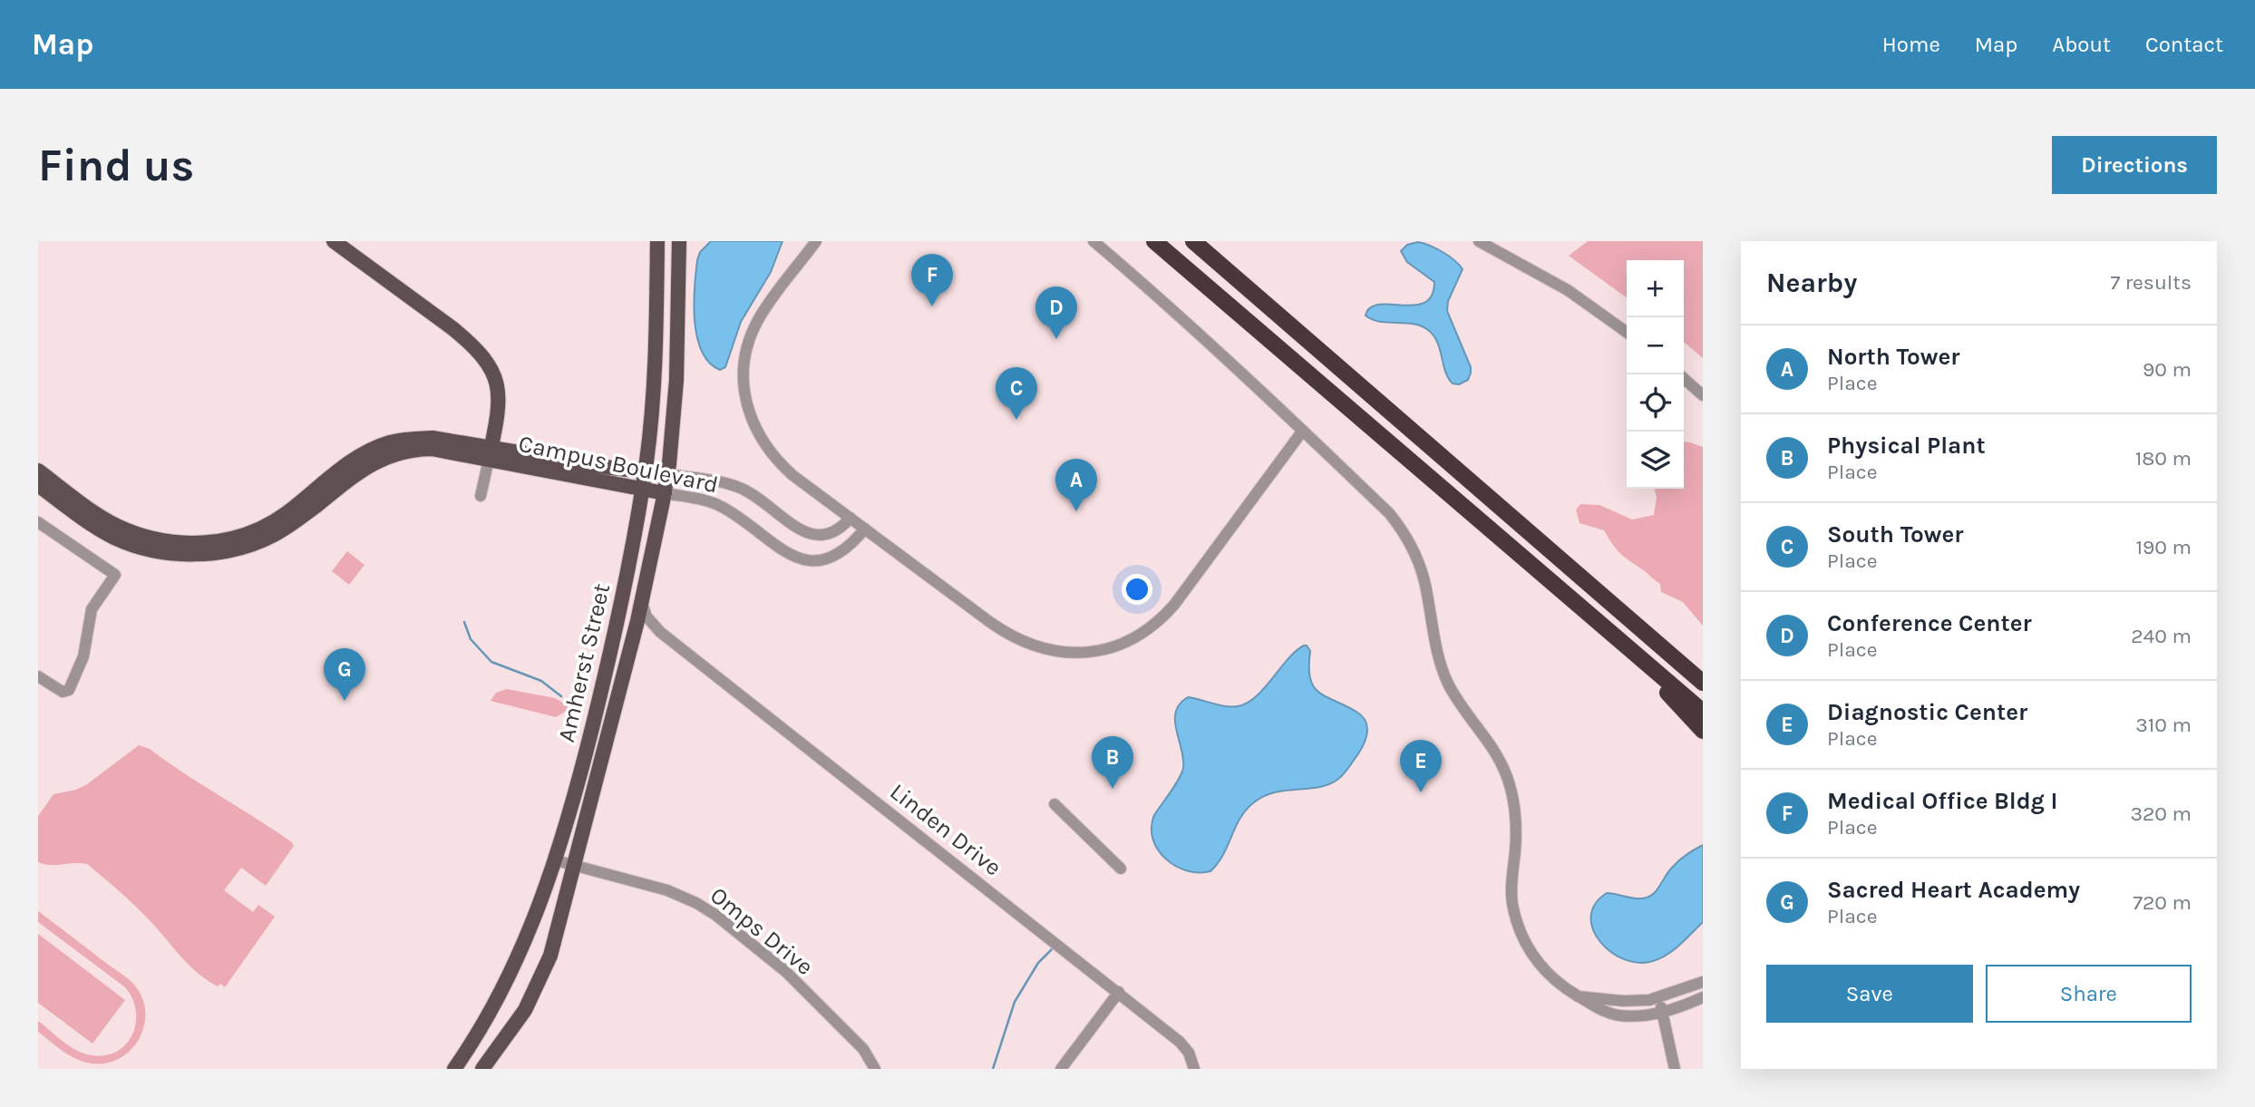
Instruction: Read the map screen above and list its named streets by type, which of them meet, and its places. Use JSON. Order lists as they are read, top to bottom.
{
  "streets": {
    "main road": ["Campus Boulevard", "Amherst Street"],
    "street": ["Linden Drive", "Omps Drive"]
  },
  "crossings": [
    ["Campus Boulevard", "Amherst Street"],
    ["Amherst Street", "Linden Drive"],
    ["Amherst Street", "Omps Drive"]
  ],
  "page": {
    "header": "Map",
    "nav": [
      "Home",
      "Map",
      "About",
      "Contact"
    ],
    "buttons": [
      "Directions",
      ["Save", "Share"]
    ],
    "title": "Find us",
    "heading": ["Nearby", "7 results"],
    "pins": [
      "F",
      "D",
      "C",
      "A",
      "G",
      "B",
      "E"
    ],
    "map_buttons": ["+", "−"],
    "list": [
      {
        "mark": "A",
        "name": "North Tower",
        "note": "Place",
        "value": "90 m"
      },
      {
        "mark": "B",
        "name": "Physical Plant",
        "note": "Place",
        "value": "180 m"
      },
      {
        "mark": "C",
        "name": "South Tower",
        "note": "Place",
        "value": "190 m"
      },
      {
        "mark": "D",
        "name": "Conference Center",
        "note": "Place",
        "value": "240 m"
      },
      {
        "mark": "E",
        "name": "Diagnostic Center",
        "note": "Place",
        "value": "310 m"
      },
      {
        "mark": "F",
        "name": "Medical Office Bldg I",
        "note": "Place",
        "value": "320 m"
      },
      {
        "mark": "G",
        "name": "Sacred Heart Academy",
        "note": "Place",
        "value": "720 m"
      }
    ]
  }
}
